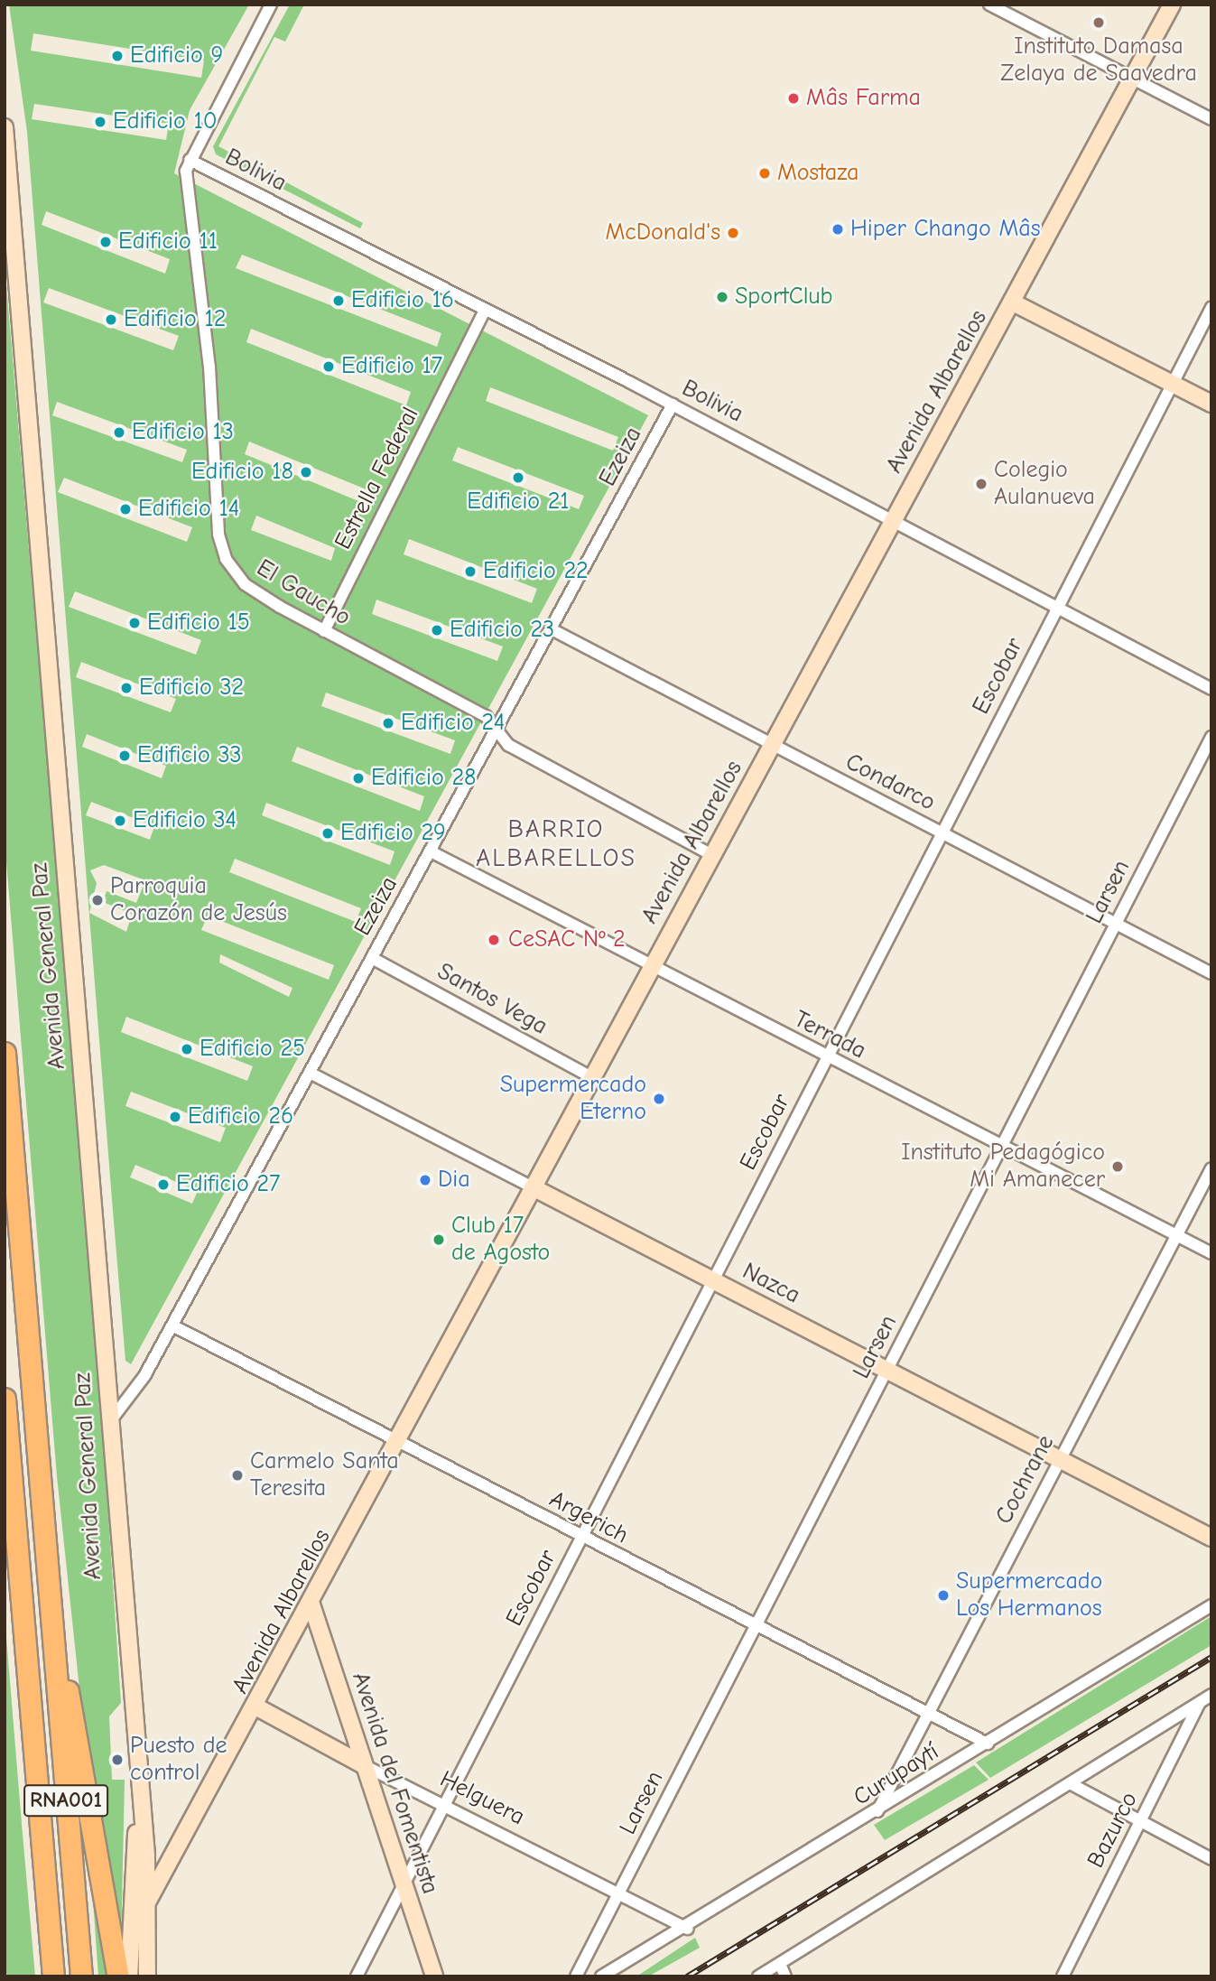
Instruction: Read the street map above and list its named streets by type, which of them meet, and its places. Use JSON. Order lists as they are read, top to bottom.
{
  "streets": {
    "highway": ["Avenida General Paz", "RNA001"],
    "street": [
      "Bolivia",
      "Avenida Albarellos",
      "Ezeiza",
      "Estrella Federal",
      "El Gaucho",
      "Escobar",
      "Condarco",
      "Larsen",
      "Santos Vega",
      "Terrada",
      "Nazca",
      "Cochrane",
      "Argerich",
      "Curupaytí",
      "Avenida del Fomentista",
      "Helguera",
      "Bazurco"
    ]
  },
  "crossings": [
    ["Bolivia", "Avenida Albarellos"],
    ["Bolivia", "Ezeiza"],
    ["Bolivia", "Estrella Federal"],
    ["Bolivia", "El Gaucho"],
    ["Bolivia", "Escobar"],
    ["Avenida Albarellos", "El Gaucho"],
    ["Avenida Albarellos", "Condarco"],
    ["Avenida Albarellos", "Avenida General Paz"],
    ["Avenida Albarellos", "Santos Vega"],
    ["Avenida Albarellos", "Terrada"],
    ["Avenida Albarellos", "Nazca"],
    ["Avenida Albarellos", "Argerich"],
    ["Avenida Albarellos", "Avenida del Fomentista"],
    ["Avenida Albarellos", "Helguera"],
    ["Ezeiza", "El Gaucho"],
    ["Ezeiza", "Condarco"],
    ["Ezeiza", "Avenida General Paz"],
    ["Ezeiza", "Santos Vega"],
    ["Ezeiza", "Terrada"],
    ["Ezeiza", "Nazca"],
    ["Ezeiza", "Argerich"],
    ["Estrella Federal", "El Gaucho"],
    ["Escobar", "Condarco"],
    ["Escobar", "Terrada"],
    ["Escobar", "Nazca"],
    ["Escobar", "Argerich"],
    ["Escobar", "Avenida del Fomentista"],
    ["Escobar", "Helguera"],
    ["Condarco", "Larsen"],
    ["Larsen", "Terrada"],
    ["Larsen", "Nazca"],
    ["Larsen", "Argerich"],
    ["Larsen", "Helguera"],
    ["Terrada", "Cochrane"],
    ["Nazca", "Cochrane"],
    ["Cochrane", "Argerich"],
    ["Cochrane", "Curupaytí"],
    ["Argerich", "Curupaytí"],
    ["Curupaytí", "Helguera"],
    ["Avenida del Fomentista", "Helguera"]
  ],
  "districts": ["BARRIO ALBARELLOS"],
  "places": [
    "Instituto Damasa Zelaya de Saavedra",
    "Edificio 9",
    "Mâs Farma",
    "Edificio 10",
    "Mostaza",
    "Hiper Chango Mâs",
    "McDonald's",
    "Edificio 11",
    "SportClub",
    "Edificio 16",
    "Edificio 12",
    "Edificio 17",
    "Edificio 13",
    "Edificio 18",
    "Edificio 21",
    "Colegio Aulanueva",
    "Edificio 14",
    "Edificio 22",
    "Edificio 15",
    "Edificio 23",
    "Edificio 32",
    "Edificio 24",
    "Edificio 33",
    "Edificio 28",
    "Edificio 34",
    "Edificio 29",
    "Parroquia Corazón de Jesús",
    "CeSAC Nº 2",
    "Edificio 25",
    "Supermercado Eterno",
    "Edificio 26",
    "Instituto Pedagógico Mi Amanecer",
    "Dia",
    "Edificio 27",
    "Club 17 de Agosto",
    "Carmelo Santa Teresita",
    "Supermercado Los Hermanos",
    "Puesto de control"
  ]
}
